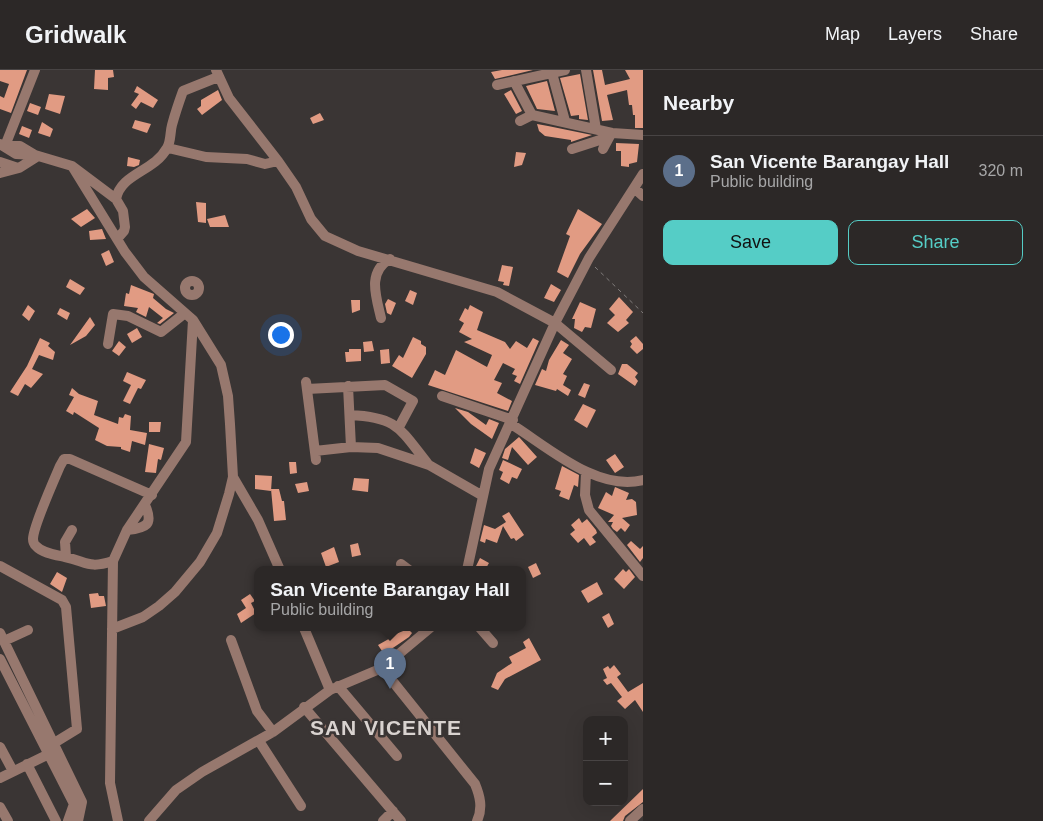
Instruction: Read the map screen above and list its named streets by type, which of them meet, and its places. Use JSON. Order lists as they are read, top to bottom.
{
  "districts": ["SAN VICENTE"],
  "page": {
    "header": "Gridwalk",
    "nav": ["Map", "Layers", "Share"],
    "heading": "Nearby",
    "list": [
      {
        "mark": "1",
        "name": "San Vicente Barangay Hall",
        "note": "Public building",
        "value": "320 m"
      }
    ],
    "buttons": ["Save", "Share"],
    "popup": ["San Vicente Barangay Hall", "Public building"],
    "pins": "1",
    "map_buttons": ["+", "−"]
  }
}
